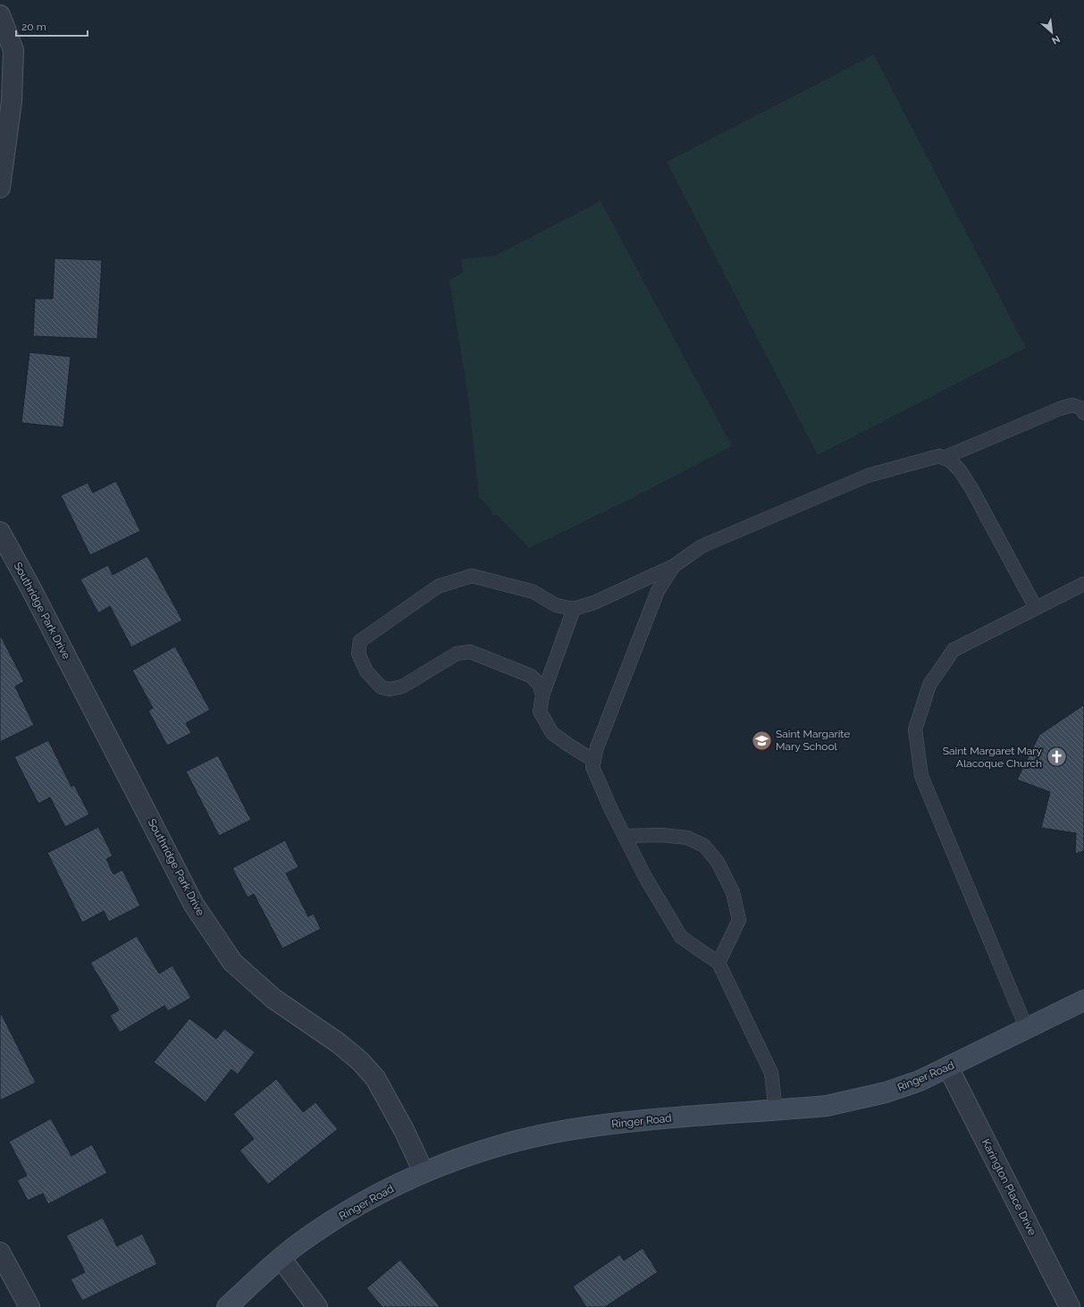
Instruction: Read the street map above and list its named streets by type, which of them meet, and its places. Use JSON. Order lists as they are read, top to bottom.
{
  "streets": {
    "street": ["Southridge Park Drive", "Ringer Road", "Karington Place Drive"]
  },
  "crossings": [
    ["Southridge Park Drive", "Ringer Road"],
    ["Ringer Road", "Karington Place Drive"]
  ],
  "places": {
    "school or university": ["Saint Margarite Mary School"],
    "church": ["Saint Margaret Mary Alacoque Church"]
  },
  "scale_bar": "20 m",
  "north": "bottom right"
}
